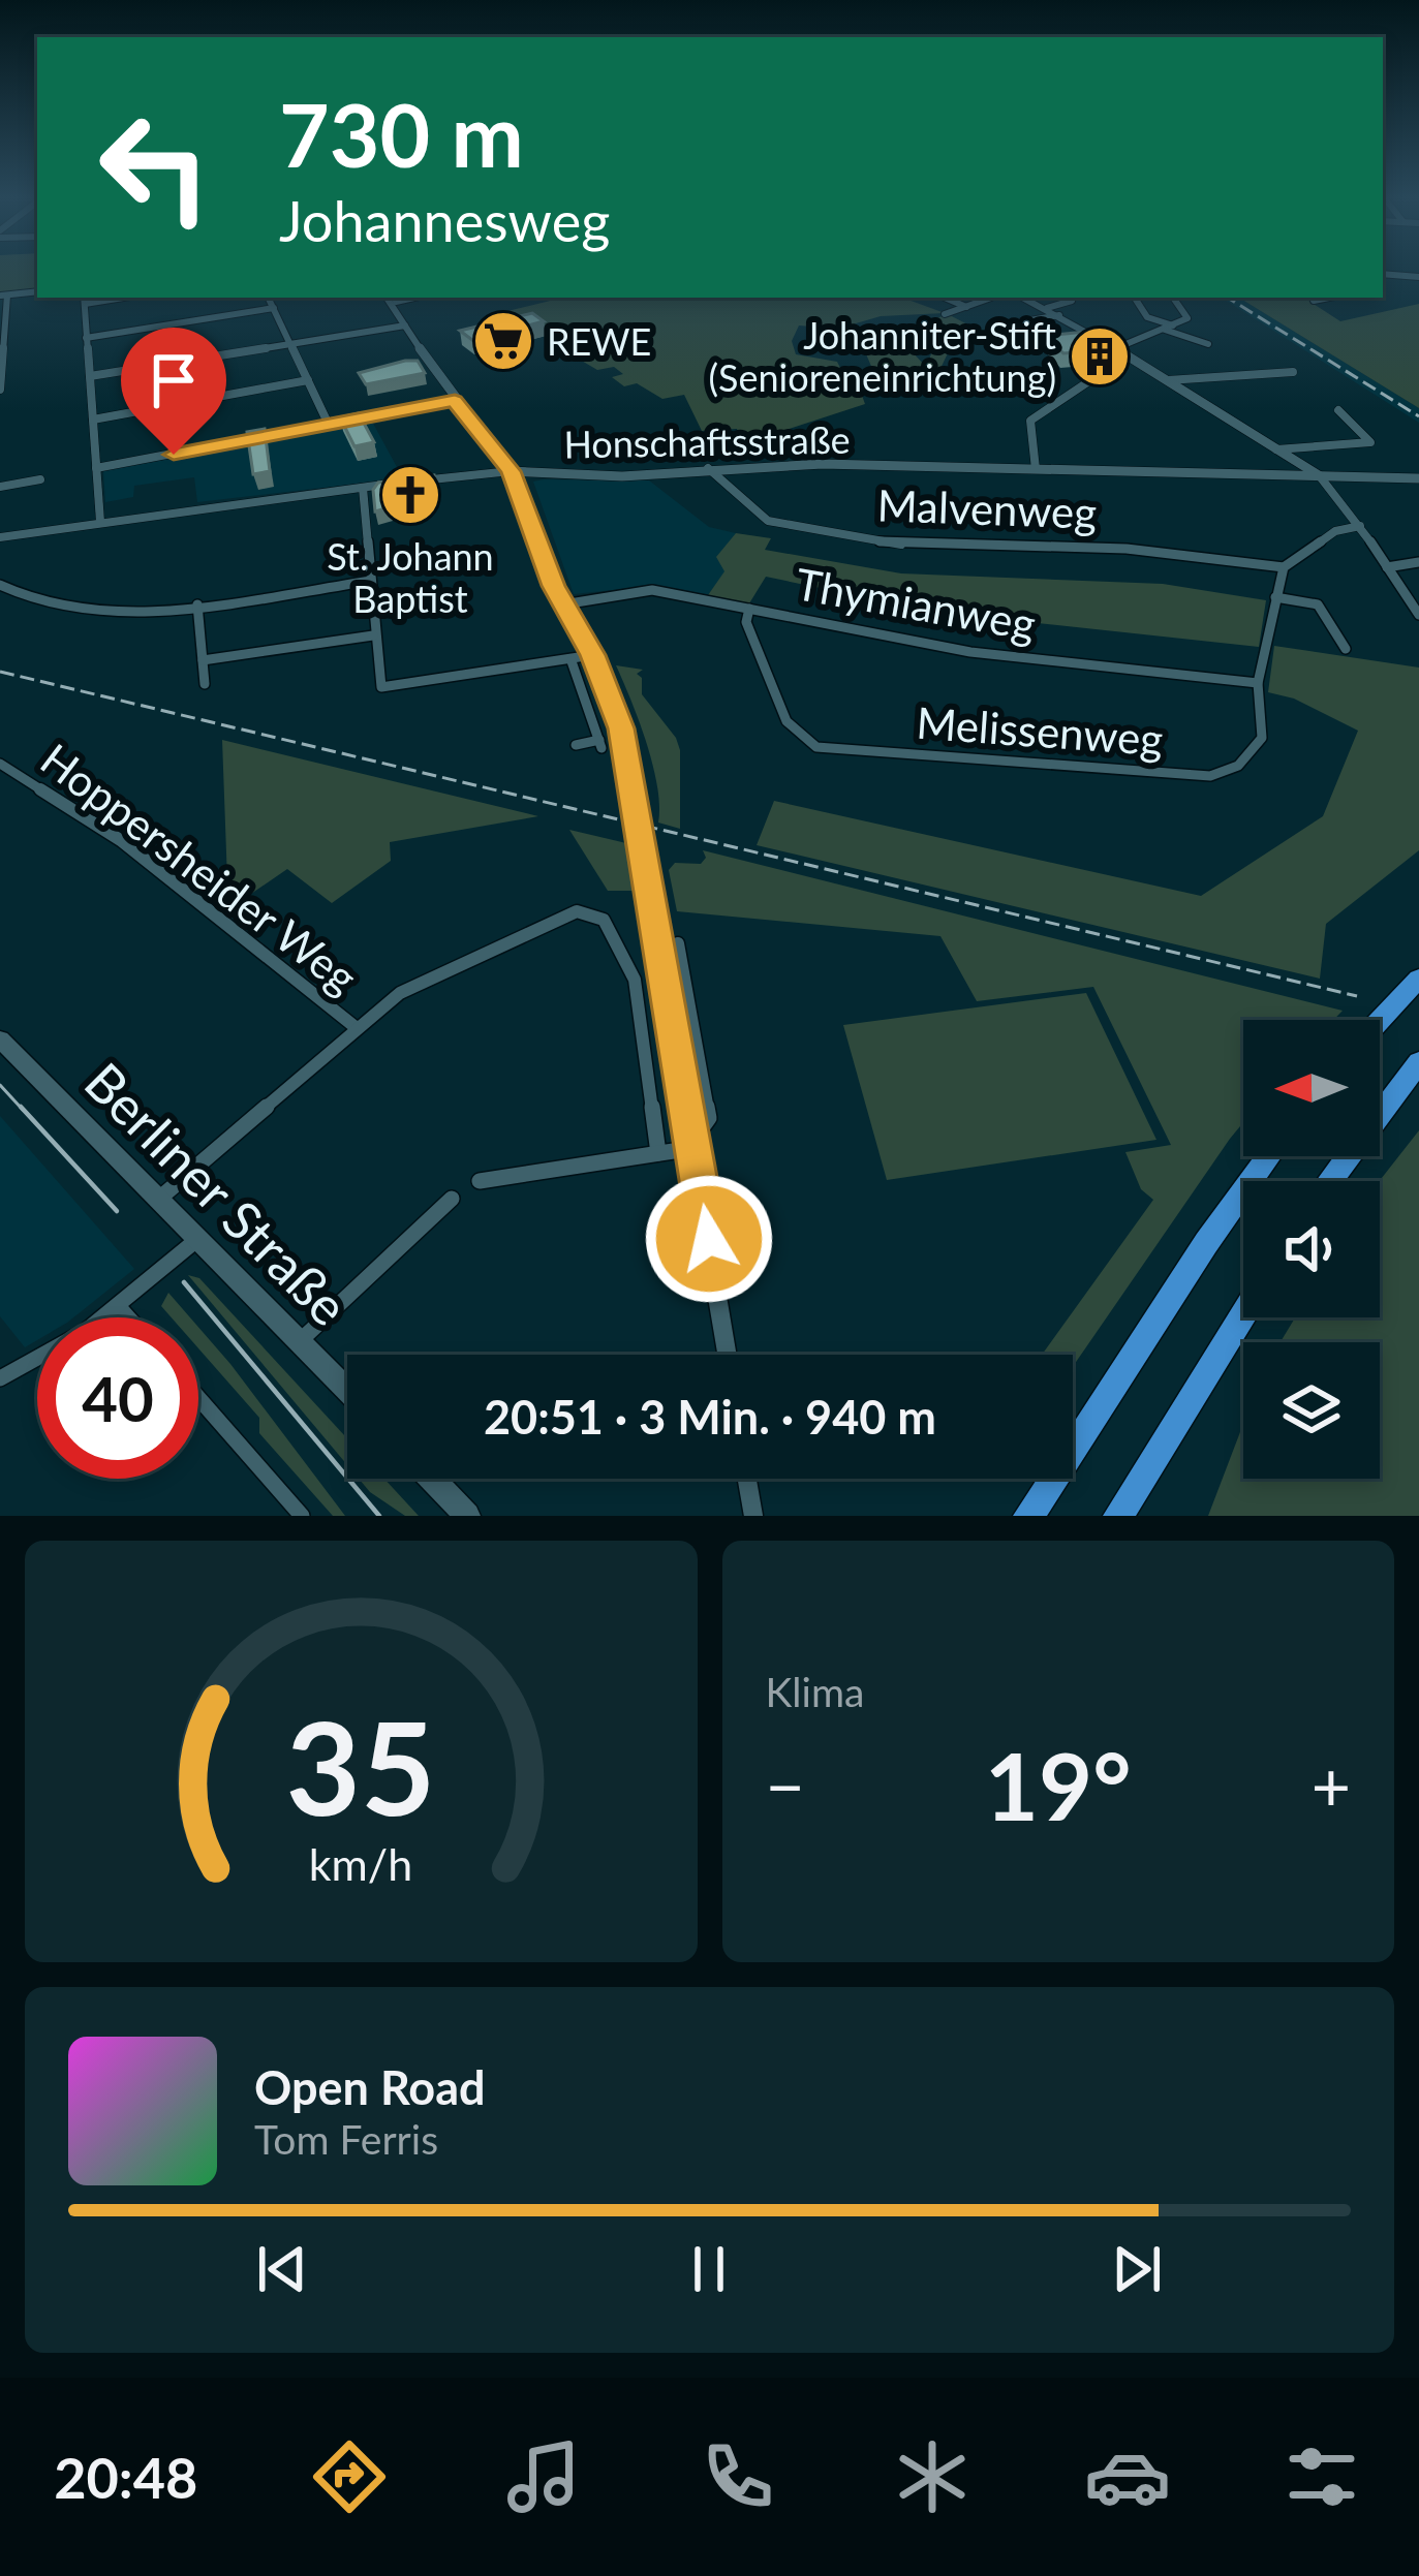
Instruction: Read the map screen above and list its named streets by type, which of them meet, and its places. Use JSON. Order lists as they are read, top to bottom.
{
  "streets": {
    "main road": ["Berliner Straße"],
    "street": [
      "Honschaftsstraße",
      "Malvenweg",
      "Thymianweg",
      "Melissenweg",
      "Hoppersheider Weg"
    ]
  },
  "crossings": [
    ["Honschaftsstraße", "Malvenweg"],
    ["Malvenweg", "Melissenweg"],
    ["Thymianweg", "Melissenweg"]
  ],
  "places": {
    "supermarket": ["REWE"],
    "building": ["Johanniter-Stift (Senioreneinrichtung)"],
    "church": ["St. Johann Baptist"]
  },
  "north": "left",
  "page": {
    "turn": ["730 m", "Johannesweg"],
    "limit": "40",
    "trip": "20:51 · 3 Min. · 940 m",
    "tile": "Klima",
    "heat": ["−", "19°", "+"],
    "song": ["Open Road", "Tom Ferris"],
    "tabs": "20:48",
    "gauge": ["35", "km/h"]
  }
}
